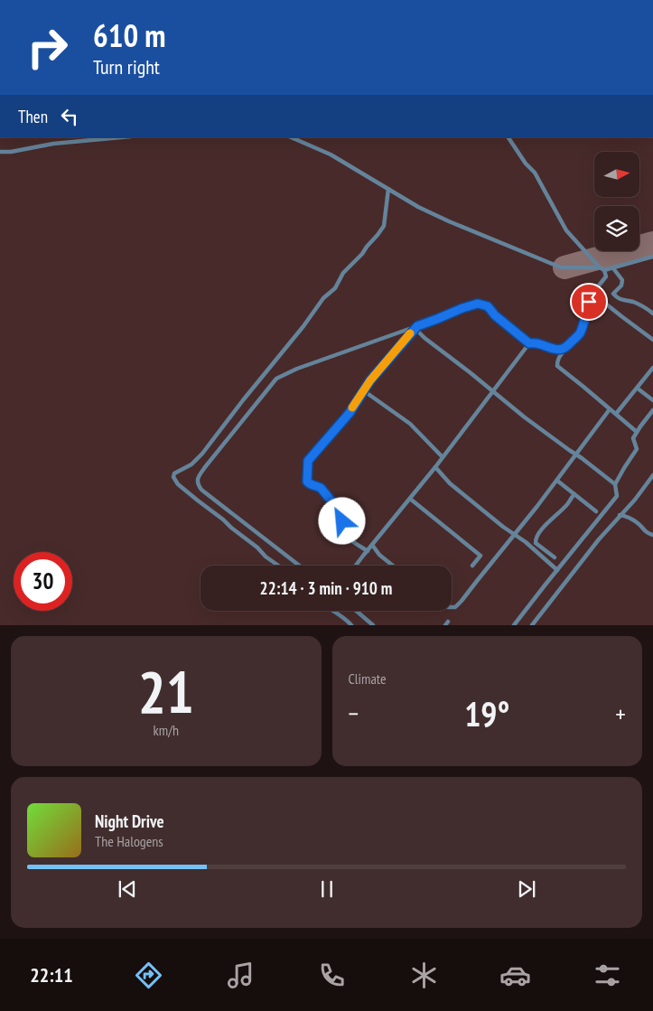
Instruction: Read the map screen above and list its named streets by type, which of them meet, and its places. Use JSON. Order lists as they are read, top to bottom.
{
  "north": "right",
  "page": {
    "turn": ["610 m", "Turn right"],
    "then": "Then",
    "limit": "30",
    "trip": "22:14 · 3 min · 910 m",
    "tile": [
      ["21", "km/h"],
      "Climate"
    ],
    "heat": ["−", "19°", "+"],
    "song": ["Night Drive", "The Halogens"],
    "tabs": "22:11"
  }
}
